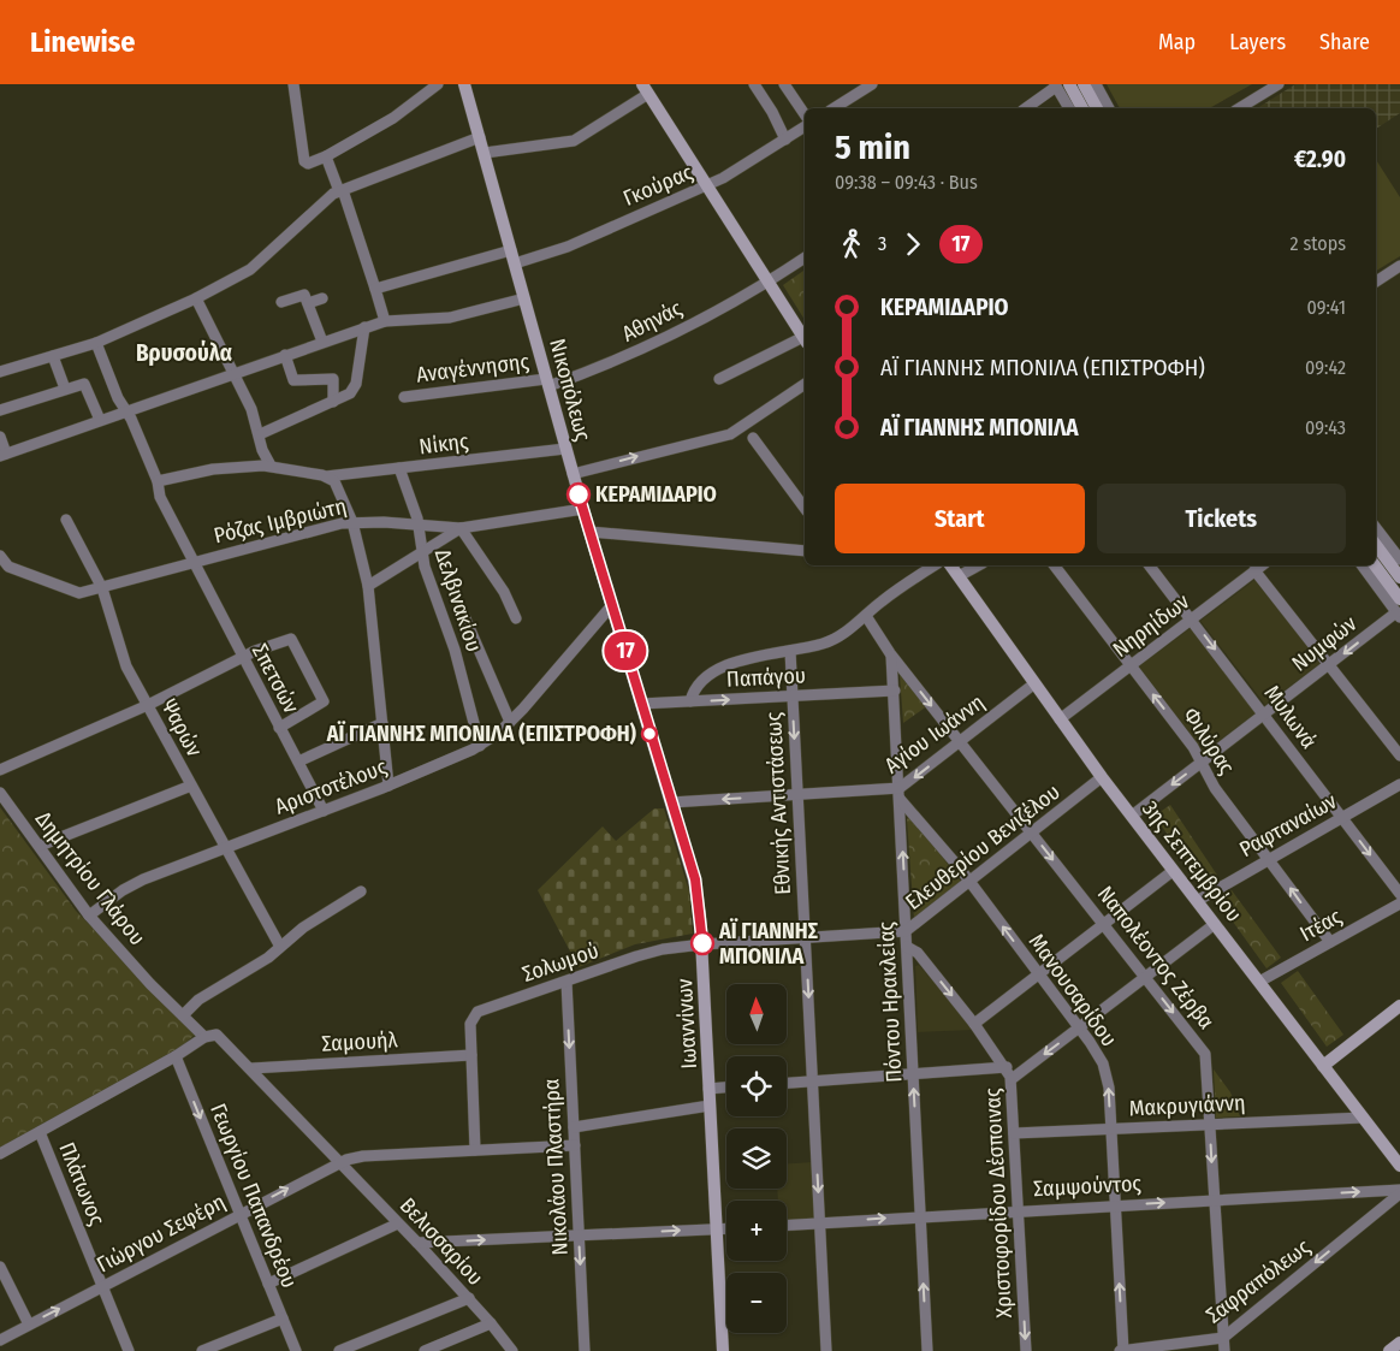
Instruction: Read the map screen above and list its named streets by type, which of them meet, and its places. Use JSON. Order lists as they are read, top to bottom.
{
  "streets": {
    "main road": ["Νικοπόλεως", "3ης Σεπτεμβρίου", "Ιωαννίνων"],
    "street": [
      "Γκούρας",
      "Αθηνάς",
      "Αναγέννησης",
      "Νίκης",
      "Ρόζας Ιμβριώτη",
      "Δελβινακίου",
      "Νηρηίδων",
      "Νυμφών",
      "Παπάγου",
      "Σπετσών",
      "Μυλωνά",
      "Ψαρών",
      "Αγίου Ιωάννη",
      "Φιλύρας",
      "Αριστοτέλους",
      "Εθνικής Αντιστάσεως",
      "Ραφταναίων",
      "Ελευθερίου Βενιζέλου",
      "Δημητρίου Γλάρου",
      "Ιτέας",
      "Ναπολέοντος Ζέρβα",
      "Σολωμού",
      "Μανουσαρίδου",
      "Πόντου Ηρακλείας",
      "Σαμουήλ",
      "Μακρυγιάννη",
      "Νικολάου Πλαστήρα",
      "Πλάτωνος",
      "Σαμψούντος",
      "Γεωργίου Παπανδρέου",
      "Χριστοφορίδου Δέσποινας",
      "Γιώργου Σεφέρη",
      "Βελισσαρίου",
      "Σαφραπόλεως"
    ]
  },
  "crossings": [
    ["Γκούρας", "Νικοπόλεως"],
    ["Αθηνάς", "Αναγέννησης"],
    ["Αθηνάς", "Νικοπόλεως"],
    ["Αναγέννησης", "Νικοπόλεως"],
    ["Νικοπόλεως", "Νίκης"],
    ["Νικοπόλεως", "Ρόζας Ιμβριώτη"],
    ["Νικοπόλεως", "Παπάγου"],
    ["Νικοπόλεως", "Αριστοτέλους"],
    ["Νικοπόλεως", "Ιωαννίνων"],
    ["Νίκης", "Δελβινακίου"],
    ["Νίκης", "Σπετσών"],
    ["Ρόζας Ιμβριώτη", "Δελβινακίου"],
    ["Ρόζας Ιμβριώτη", "Σπετσών"],
    ["Ρόζας Ιμβριώτη", "Ψαρών"],
    ["Δελβινακίου", "Αριστοτέλους"],
    ["Νηρηίδων", "Μυλωνά"],
    ["Νηρηίδων", "Φιλύρας"],
    ["Νηρηίδων", "3ης Σεπτεμβρίου"],
    ["Νυμφών", "Μυλωνά"],
    ["Νυμφών", "Φιλύρας"],
    ["Νυμφών", "3ης Σεπτεμβρίου"],
    ["Παπάγου", "Εθνικής Αντιστάσεως"],
    ["Παπάγου", "Πόντου Ηρακλείας"],
    ["Παπάγου", "Ιωαννίνων"],
    ["Σπετσών", "Αριστοτέλους"],
    ["Μυλωνά", "Ραφταναίων"],
    ["Ψαρών", "Αριστοτέλους"],
    ["Αγίου Ιωάννη", "Εθνικής Αντιστάσεως"],
    ["Αγίου Ιωάννη", "3ης Σεπτεμβρίου"],
    ["Αγίου Ιωάννη", "Ναπολέοντος Ζέρβα"],
    ["Αγίου Ιωάννη", "Μανουσαρίδου"],
    ["Αγίου Ιωάννη", "Πόντου Ηρακλείας"],
    ["Αγίου Ιωάννη", "Ιωαννίνων"],
    ["Φιλύρας", "Ραφταναίων"],
    ["Φιλύρας", "Ιτέας"],
    ["Αριστοτέλους", "Δημητρίου Γλάρου"],
    ["Εθνικής Αντιστάσεως", "Ελευθερίου Βενιζέλου"],
    ["Εθνικής Αντιστάσεως", "Σαμψούντος"],
    ["Ραφταναίων", "3ης Σεπτεμβρίου"],
    ["Ελευθερίου Βενιζέλου", "3ης Σεπτεμβρίου"],
    ["Ελευθερίου Βενιζέλου", "Ναπολέοντος Ζέρβα"],
    ["Ελευθερίου Βενιζέλου", "Σολωμού"],
    ["Ελευθερίου Βενιζέλου", "Μανουσαρίδου"],
    ["Ελευθερίου Βενιζέλου", "Πόντου Ηρακλείας"],
    ["Ελευθερίου Βενιζέλου", "Ιωαννίνων"],
    ["3ης Σεπτεμβρίου", "Ιτέας"],
    ["3ης Σεπτεμβρίου", "Μακρυγιάννη"],
    ["Δημητρίου Γλάρου", "Βελισσαρίου"],
    ["Ναπολέοντος Ζέρβα", "Πόντου Ηρακλείας"],
    ["Ναπολέοντος Ζέρβα", "Μακρυγιάννη"],
    ["Ναπολέοντος Ζέρβα", "Σαμψούντος"],
    ["Ναπολέοντος Ζέρβα", "Σαφραπόλεως"],
    ["Σολωμού", "Ιωαννίνων"],
    ["Σολωμού", "Σαμουήλ"],
    ["Σολωμού", "Νικολάου Πλαστήρα"],
    ["Μανουσαρίδου", "Πόντου Ηρακλείας"],
    ["Μανουσαρίδου", "Μακρυγιάννη"],
    ["Μανουσαρίδου", "Σαμψούντος"],
    ["Μανουσαρίδου", "Σαφραπόλεως"],
    ["Πόντου Ηρακλείας", "Σαμψούντος"],
    ["Πόντου Ηρακλείας", "Χριστοφορίδου Δέσποινας"],
    ["Σαμουήλ", "Βελισσαρίου"],
    ["Μακρυγιάννη", "Χριστοφορίδου Δέσποινας"],
    ["Νικολάου Πλαστήρα", "Γιώργου Σεφέρη"],
    ["Πλάτωνος", "Γιώργου Σεφέρη"],
    ["Σαμψούντος", "Χριστοφορίδου Δέσποινας"],
    ["Σαμψούντος", "Σαφραπόλεως"],
    ["Γεωργίου Παπανδρέου", "Γιώργου Σεφέρη"],
    ["Γιώργου Σεφέρη", "Βελισσαρίου"]
  ],
  "one_way": [
    "Νυμφών",
    "Παπάγου",
    "Αγίου Ιωάννη",
    "Φιλύρας",
    "Εθνικής Αντιστάσεως",
    "Ναπολέοντος Ζέρβα",
    "Μανουσαρίδου",
    "Πόντου Ηρακλείας",
    "Νικολάου Πλαστήρα",
    "Σαμψούντος",
    "Γεωργίου Παπανδρέου",
    "Χριστοφορίδου Δέσποινας",
    "Σαφραπόλεως"
  ],
  "districts": ["Βρυσούλα"],
  "places": ["ΚΕΡΑΜΙΔΑΡΙΟ", "ΑΪ ΓΙΑΝΝΗΣ ΜΠΟΝΙΛΑ (ΕΠΙΣΤΡΟΦΗ)", "ΑΪ ΓΙΑΝΝΗΣ ΜΠΟΝΙΛΑ"],
  "lines": ["bus line 17"],
  "north": "top",
  "page": {
    "header": "Linewise",
    "nav": ["Map", "Layers", "Share"],
    "on_map": "17",
    "heading": ["5 min", "09:38 – 09:43 · Bus", "€2.90"],
    "legs": ["3", "17", "2 stops"],
    "list": [
      {
        "name": "ΚΕΡΑΜΙΔΑΡΙΟ",
        "value": "09:41"
      },
      {
        "name": "ΑΪ ΓΙΑΝΝΗΣ ΜΠΟΝΙΛΑ (ΕΠΙΣΤΡΟΦΗ)",
        "value": "09:42"
      },
      {
        "name": "ΑΪ ΓΙΑΝΝΗΣ ΜΠΟΝΙΛΑ",
        "value": "09:43"
      }
    ],
    "buttons": ["Start", "Tickets"],
    "map_buttons": ["+", "−"]
  }
}
